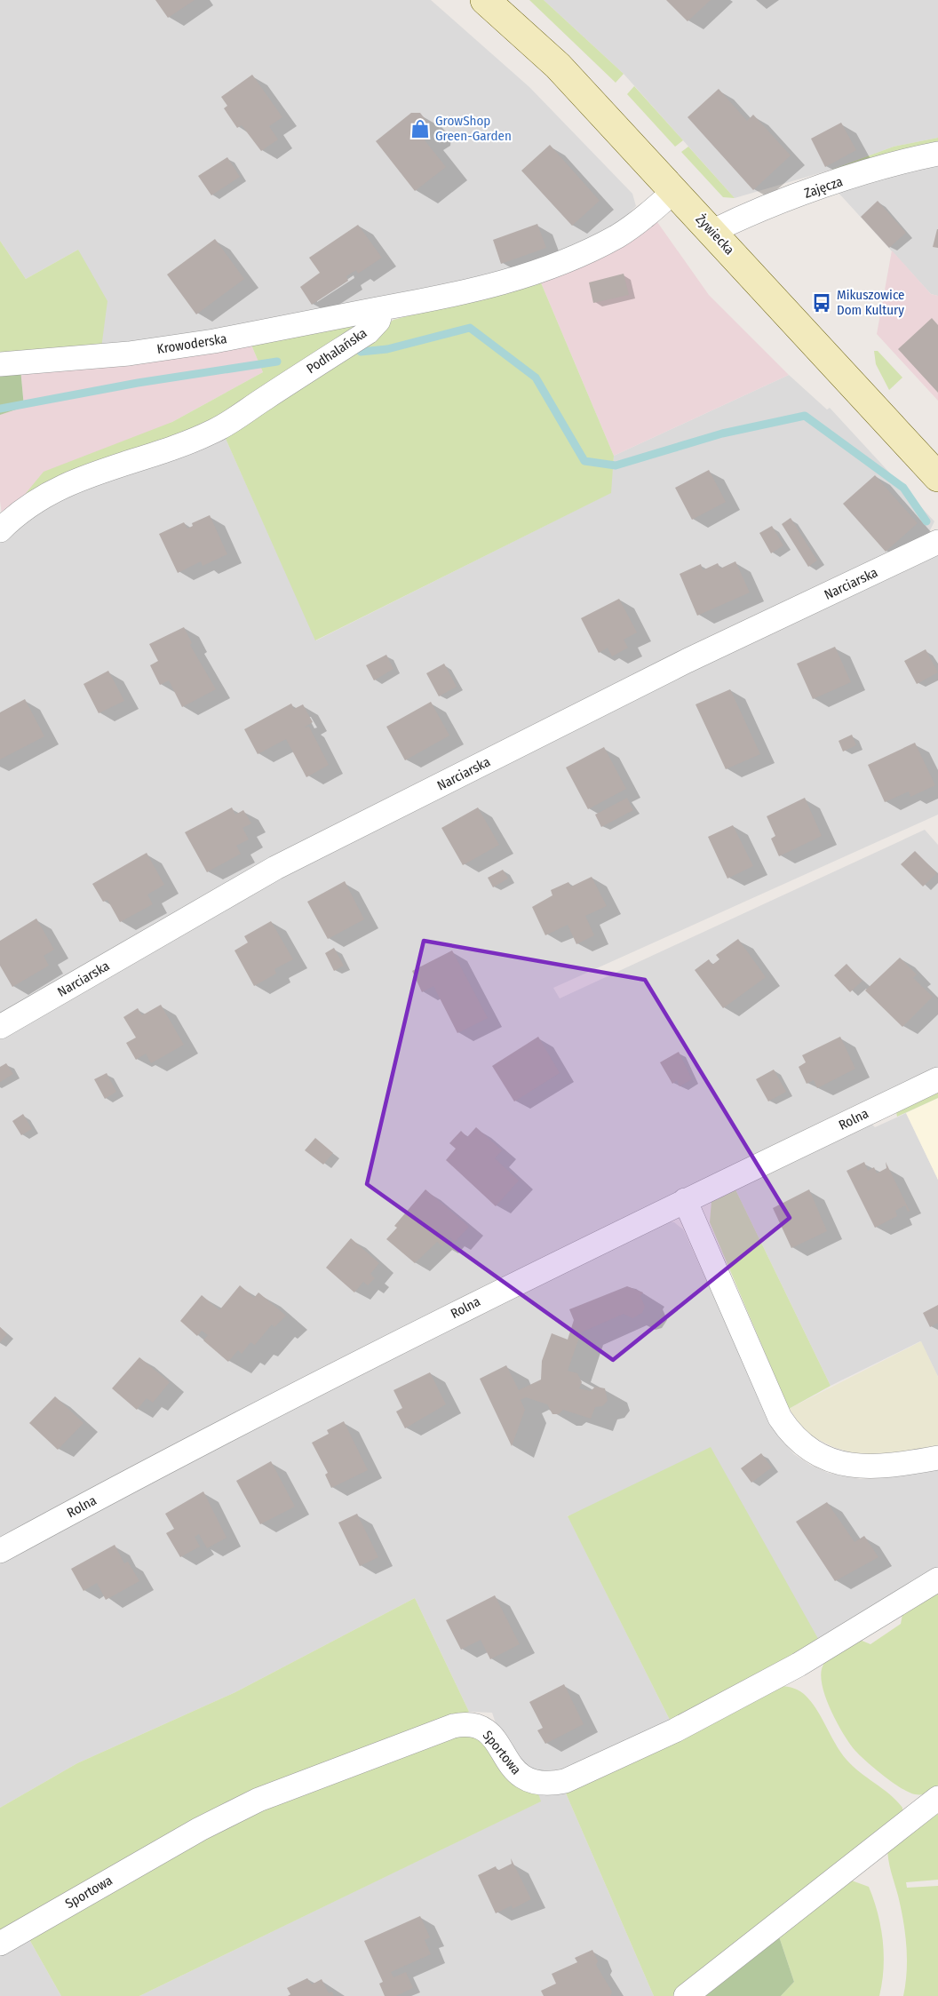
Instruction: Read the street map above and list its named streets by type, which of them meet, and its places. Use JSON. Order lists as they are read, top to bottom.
{
  "streets": {
    "main road": ["Żywiecka"],
    "street": [
      "Zajęcza",
      "Krowoderska",
      "Podhalańska",
      "Narciarska",
      "Rolna",
      "Sportowa"
    ]
  },
  "crossings": [
    ["Zajęcza", "Żywiecka"],
    ["Krowoderska", "Podhalańska"]
  ],
  "places": {
    "shop": ["GrowShop Green-Garden"],
    "bus stop": ["Mikuszowice Dom Kultury"]
  }
}
